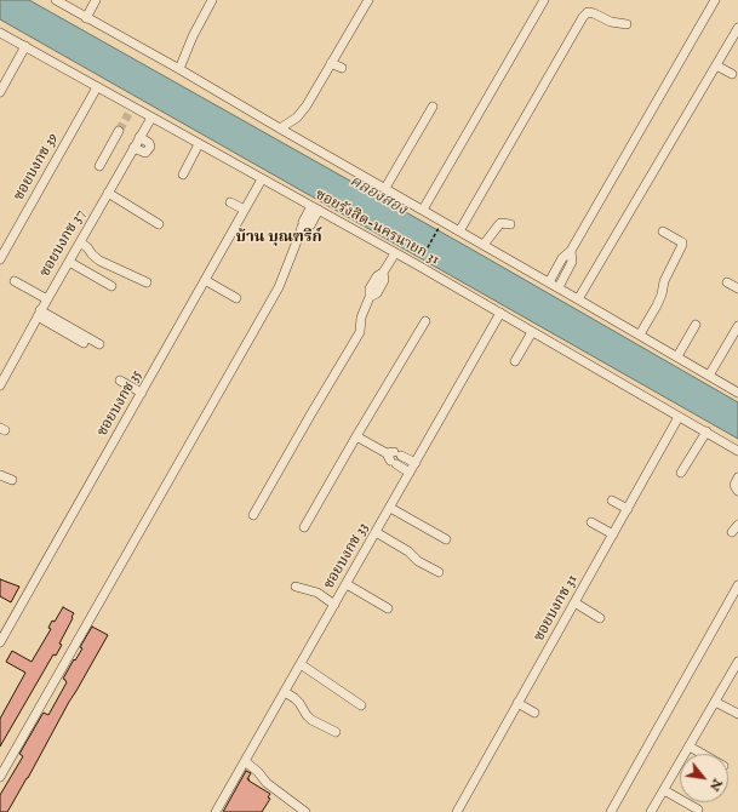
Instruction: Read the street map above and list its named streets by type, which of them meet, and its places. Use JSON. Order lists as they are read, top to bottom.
{
  "streets": {
    "street": [
      "ซอยบงกช 39",
      "ซอยรังสิต-นครนายก 31",
      "ซอยบงกช 37",
      "ซอยบงกช 35",
      "ซอยบงกช 33",
      "ซอยบงกช 31"
    ]
  },
  "crossings": [
    ["ซอยบงกช 39", "ซอยรังสิต-นครนายก 31"],
    ["ซอยรังสิต-นครนายก 31", "ซอยบงกช 37"],
    ["ซอยรังสิต-นครนายก 31", "ซอยบงกช 35"],
    ["ซอยรังสิต-นครนายก 31", "ซอยบงกช 33"],
    ["ซอยรังสิต-นครนายก 31", "ซอยบงกช 31"]
  ],
  "districts": ["บ้าน บุณฑริก์"],
  "water": ["คลองสอง"],
  "north": "bottom right"
}
